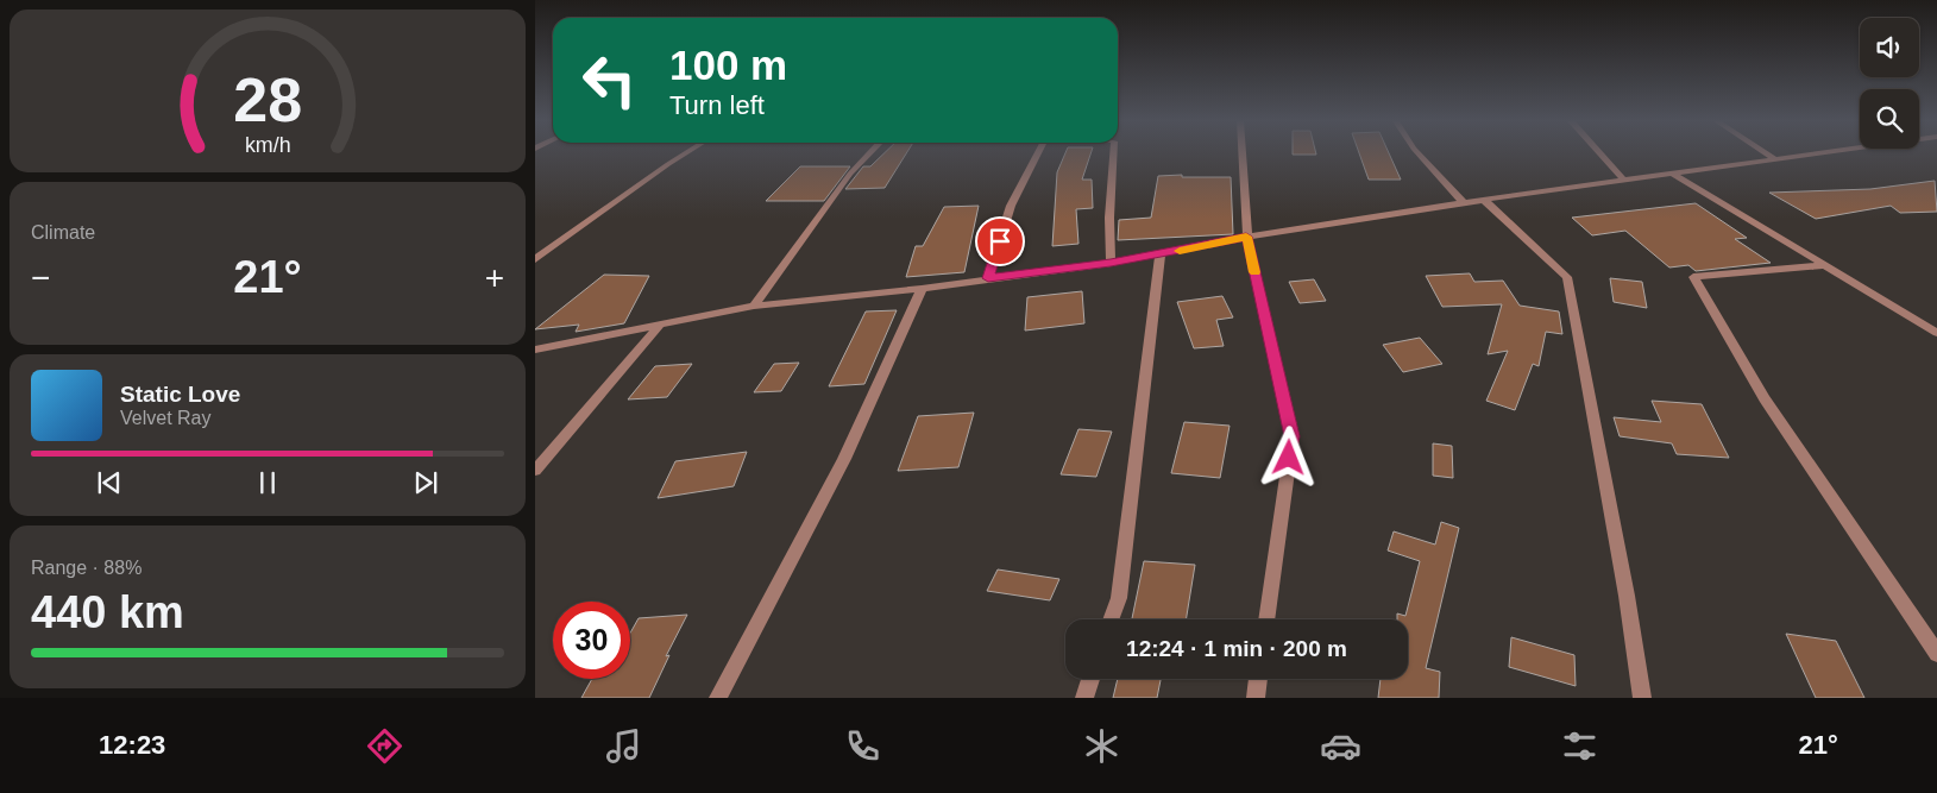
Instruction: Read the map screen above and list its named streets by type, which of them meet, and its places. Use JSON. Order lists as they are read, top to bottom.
{
  "page": {
    "turn": ["100 m", "Turn left"],
    "tile": [
      "Climate",
      ["Range · 88%", "440 km"]
    ],
    "heat": ["−", "21°", "+"],
    "song": ["Static Love", "Velvet Ray"],
    "limit": "30",
    "trip": "12:24 · 1 min · 200 m",
    "tabs": ["12:23", "21°"],
    "gauge": ["28", "km/h"]
  }
}
